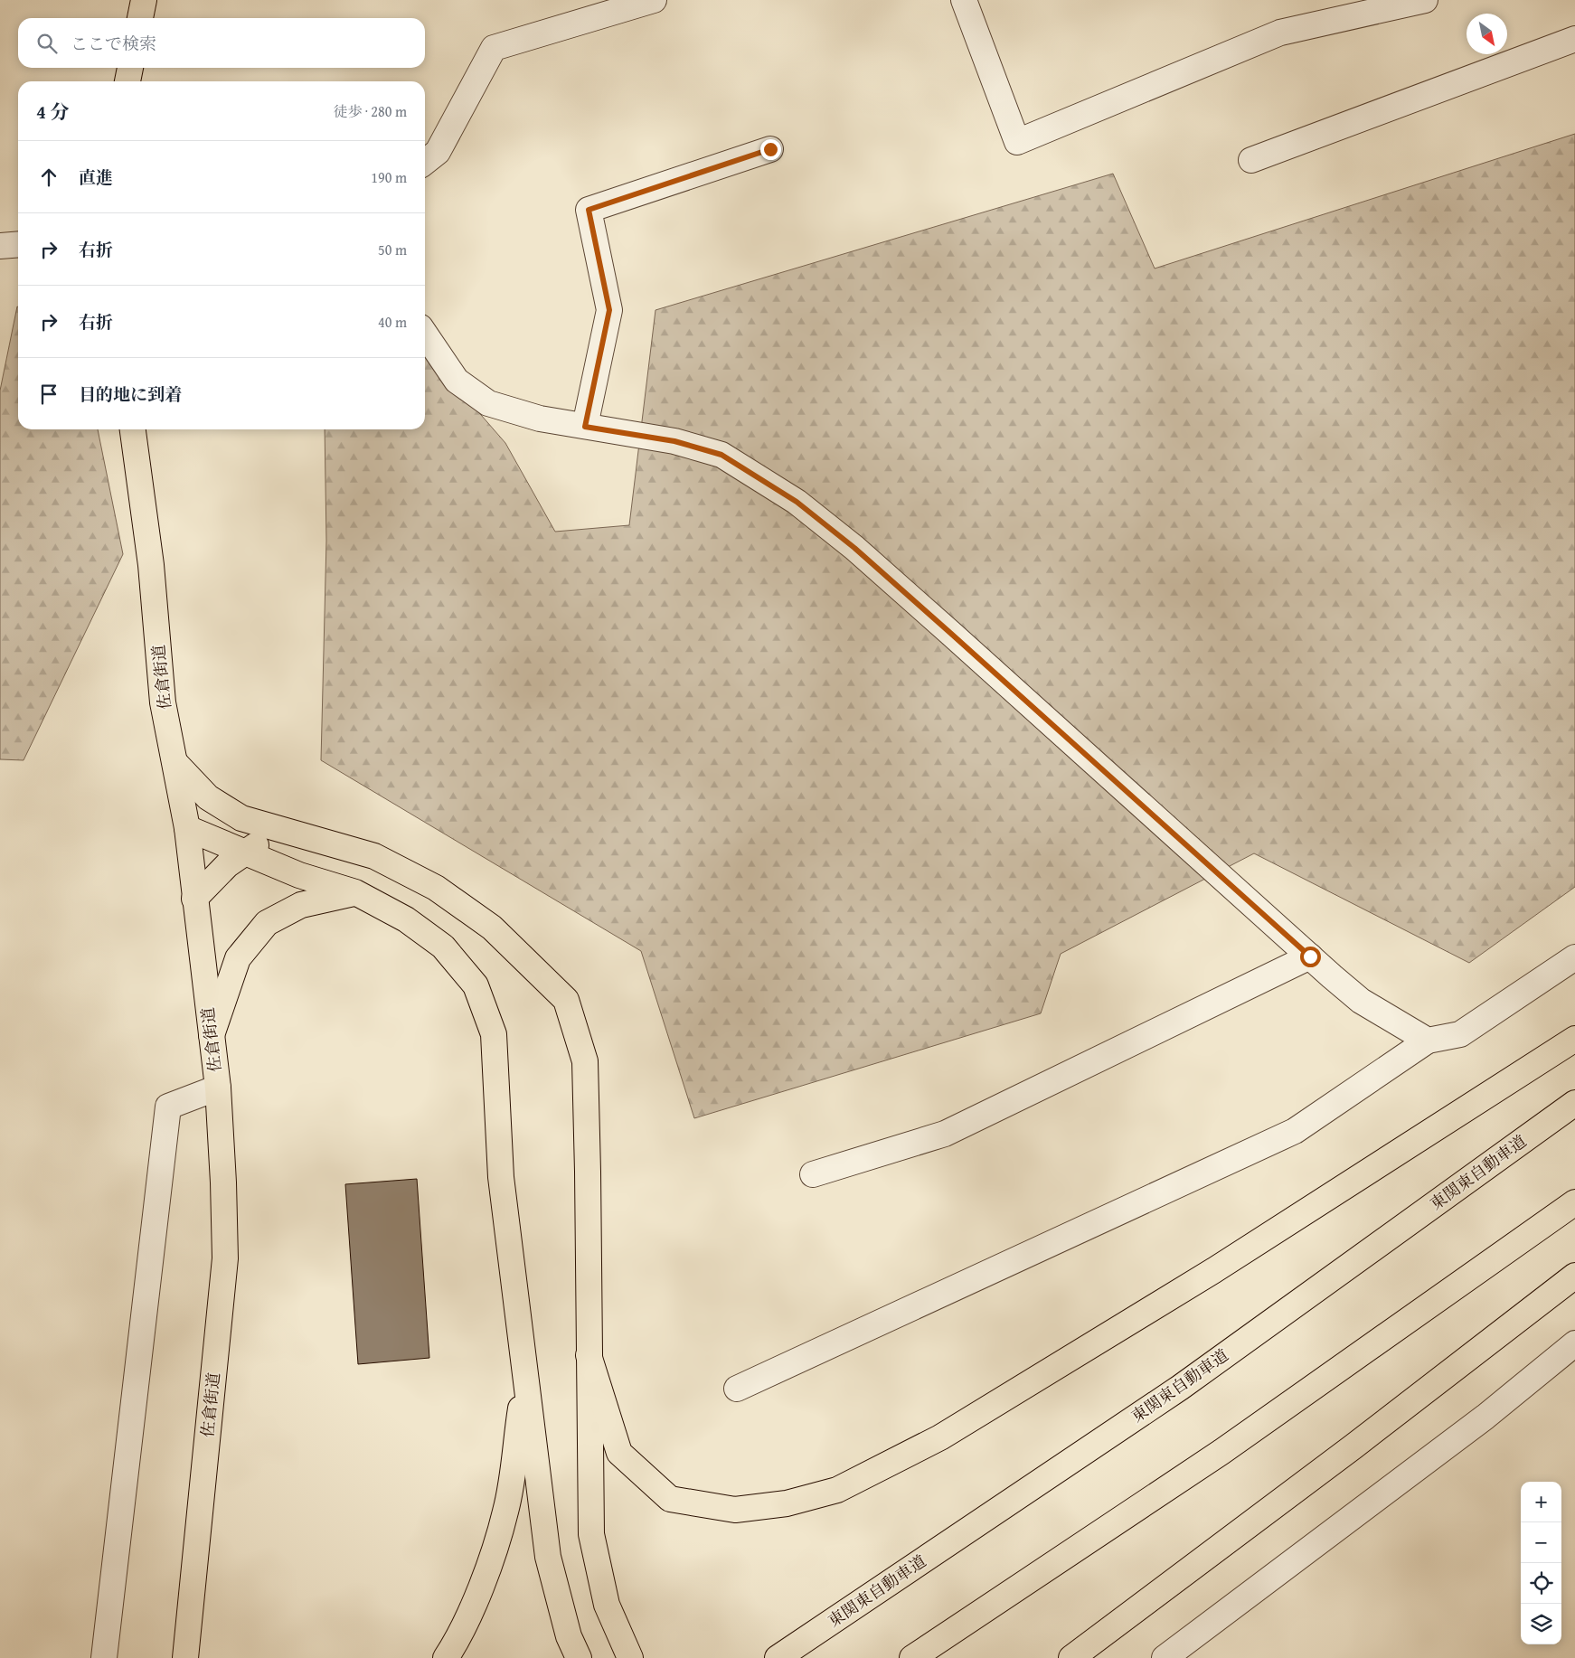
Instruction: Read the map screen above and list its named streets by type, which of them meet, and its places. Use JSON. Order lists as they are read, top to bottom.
{
  "streets": {
    "main road": ["佐倉街道", "東関東自動車道"]
  },
  "north": "bottom right",
  "page": {
    "search": "ここで検索",
    "heading": ["4 分", "徒歩 · 280 m"],
    "list": [
      ["直進", "190 m"],
      ["右折", "50 m"],
      ["右折", "40 m"],
      "目的地に到着"
    ],
    "map_buttons": ["+", "−"]
  }
}
